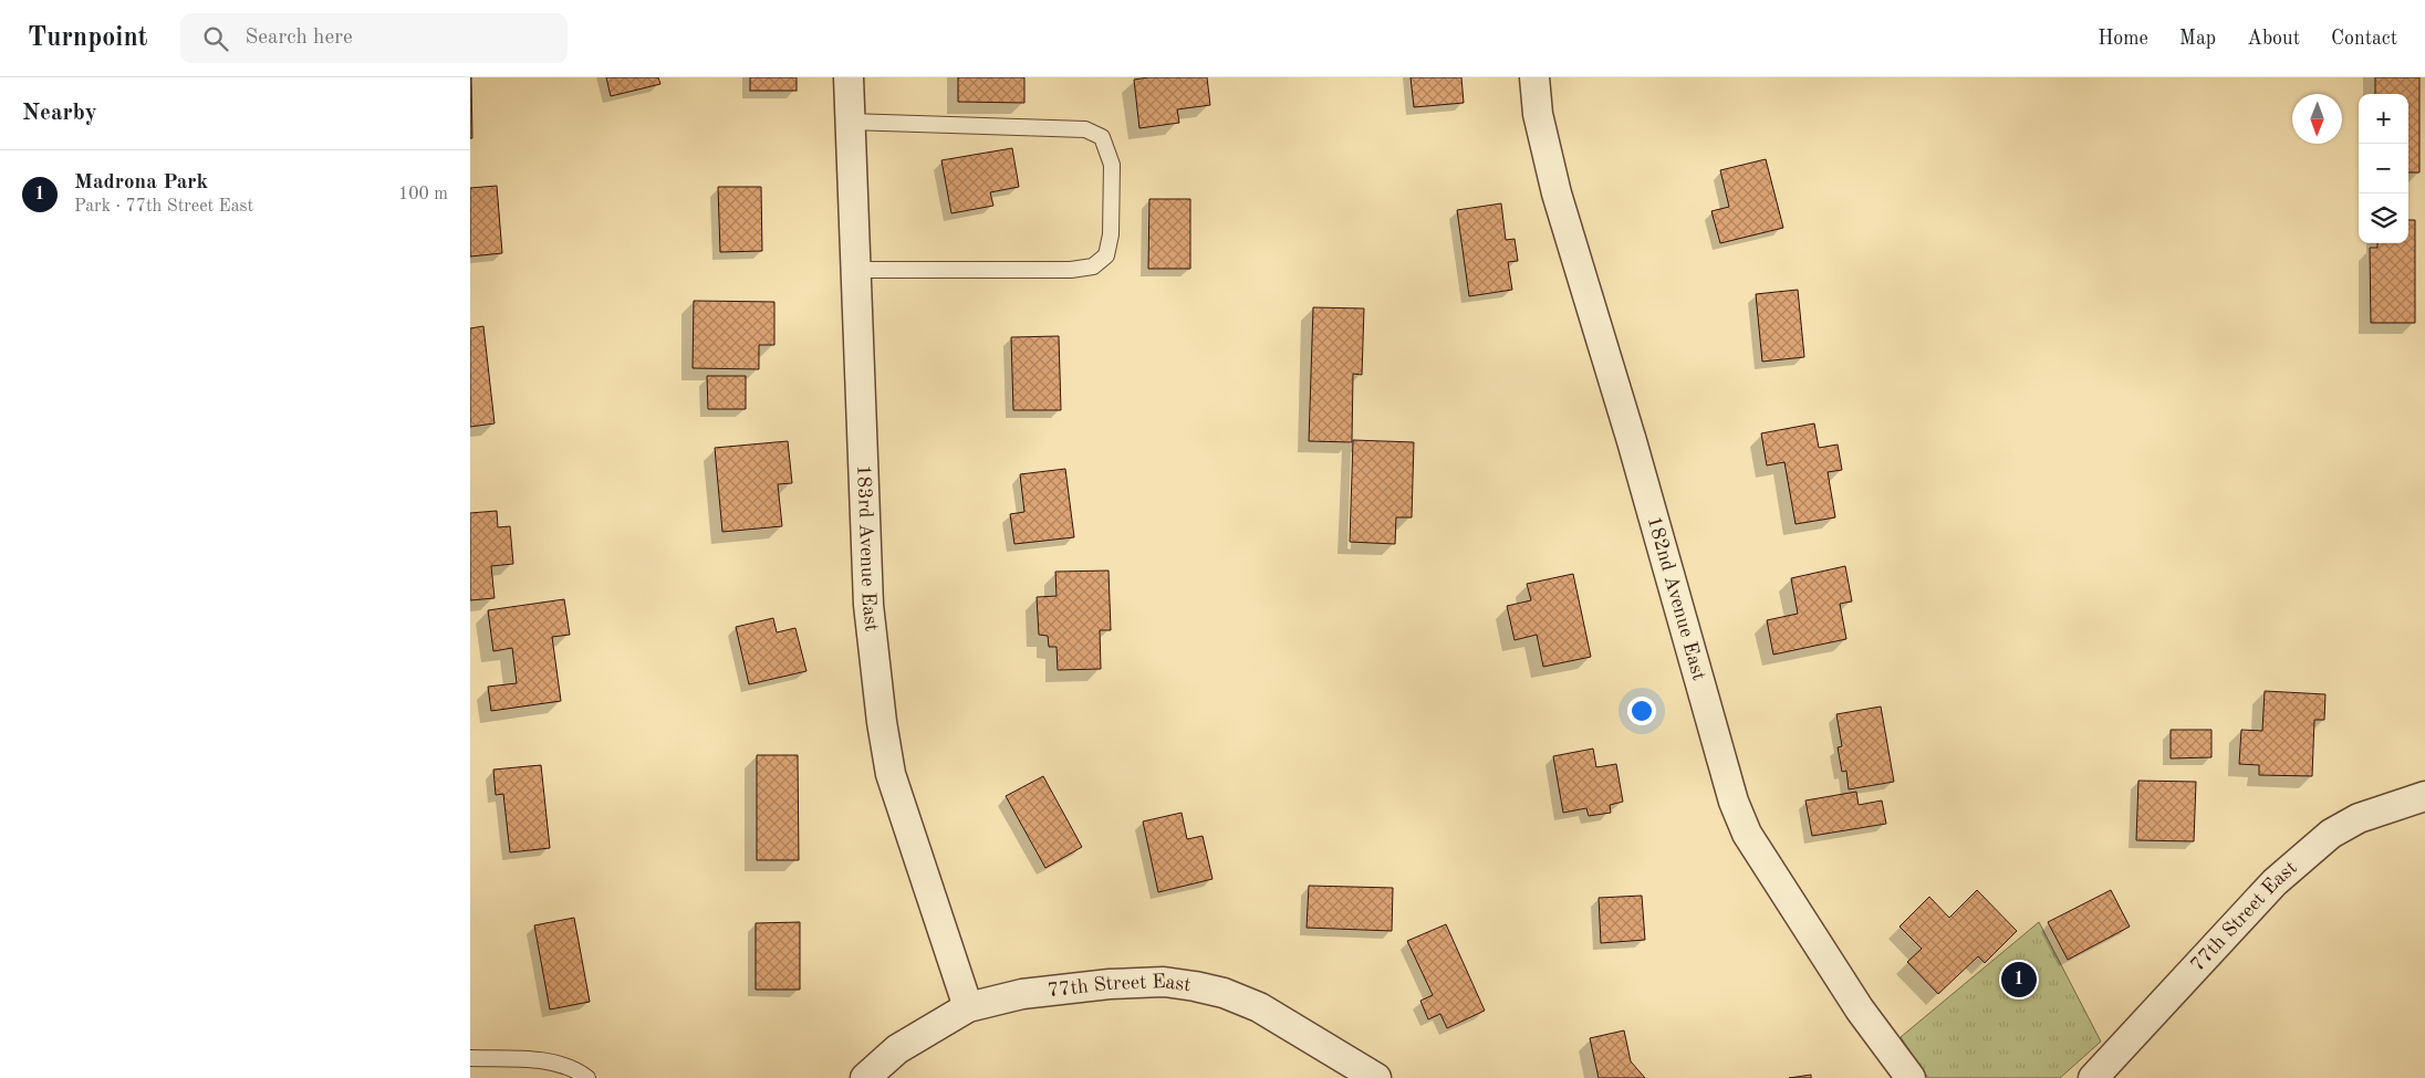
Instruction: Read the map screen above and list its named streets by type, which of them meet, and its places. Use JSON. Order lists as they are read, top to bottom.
{
  "streets": {
    "street": ["183rd Avenue East", "182nd Avenue East", "77th Street East"]
  },
  "crossings": [
    ["183rd Avenue East", "77th Street East"]
  ],
  "north": "bottom",
  "page": {
    "header": "Turnpoint",
    "search": "Search here",
    "nav": [
      "Home",
      "Map",
      "About",
      "Contact"
    ],
    "heading": "Nearby",
    "map_buttons": ["+", "−"],
    "list": [
      {
        "mark": "1",
        "name": "Madrona Park",
        "note": "Park · 77th Street East",
        "value": "100 m"
      }
    ],
    "pins": "1"
  }
}
